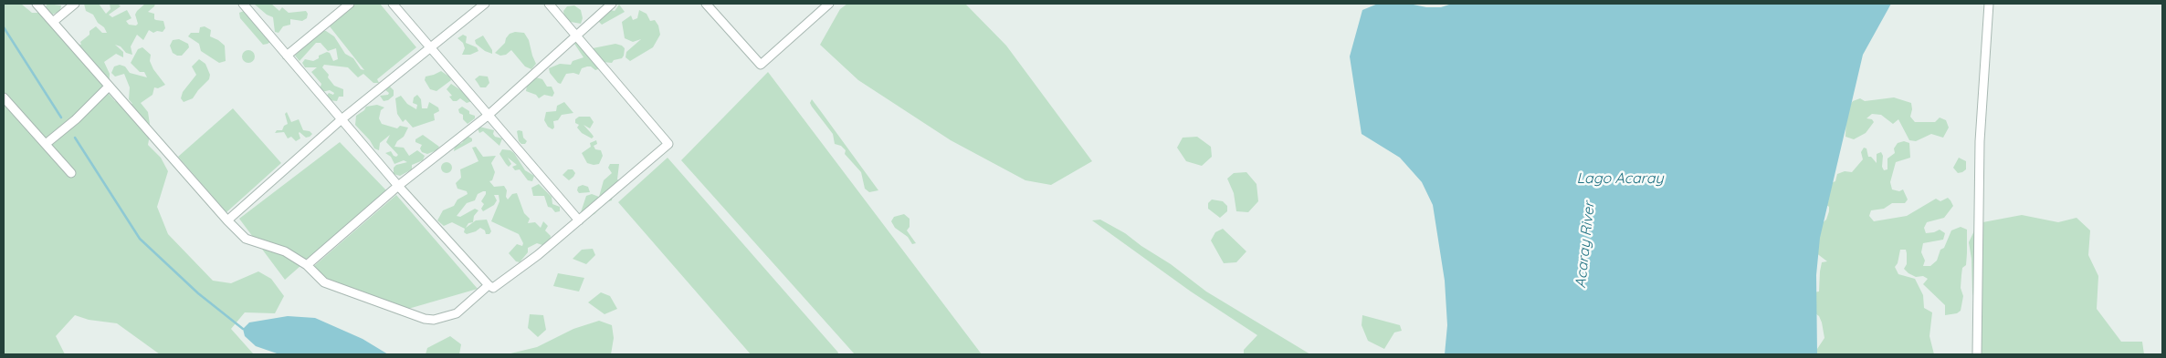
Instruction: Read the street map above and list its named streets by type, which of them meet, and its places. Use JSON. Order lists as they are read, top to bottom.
{
  "water": ["Lago Acaray", "Acaray River"]
}
